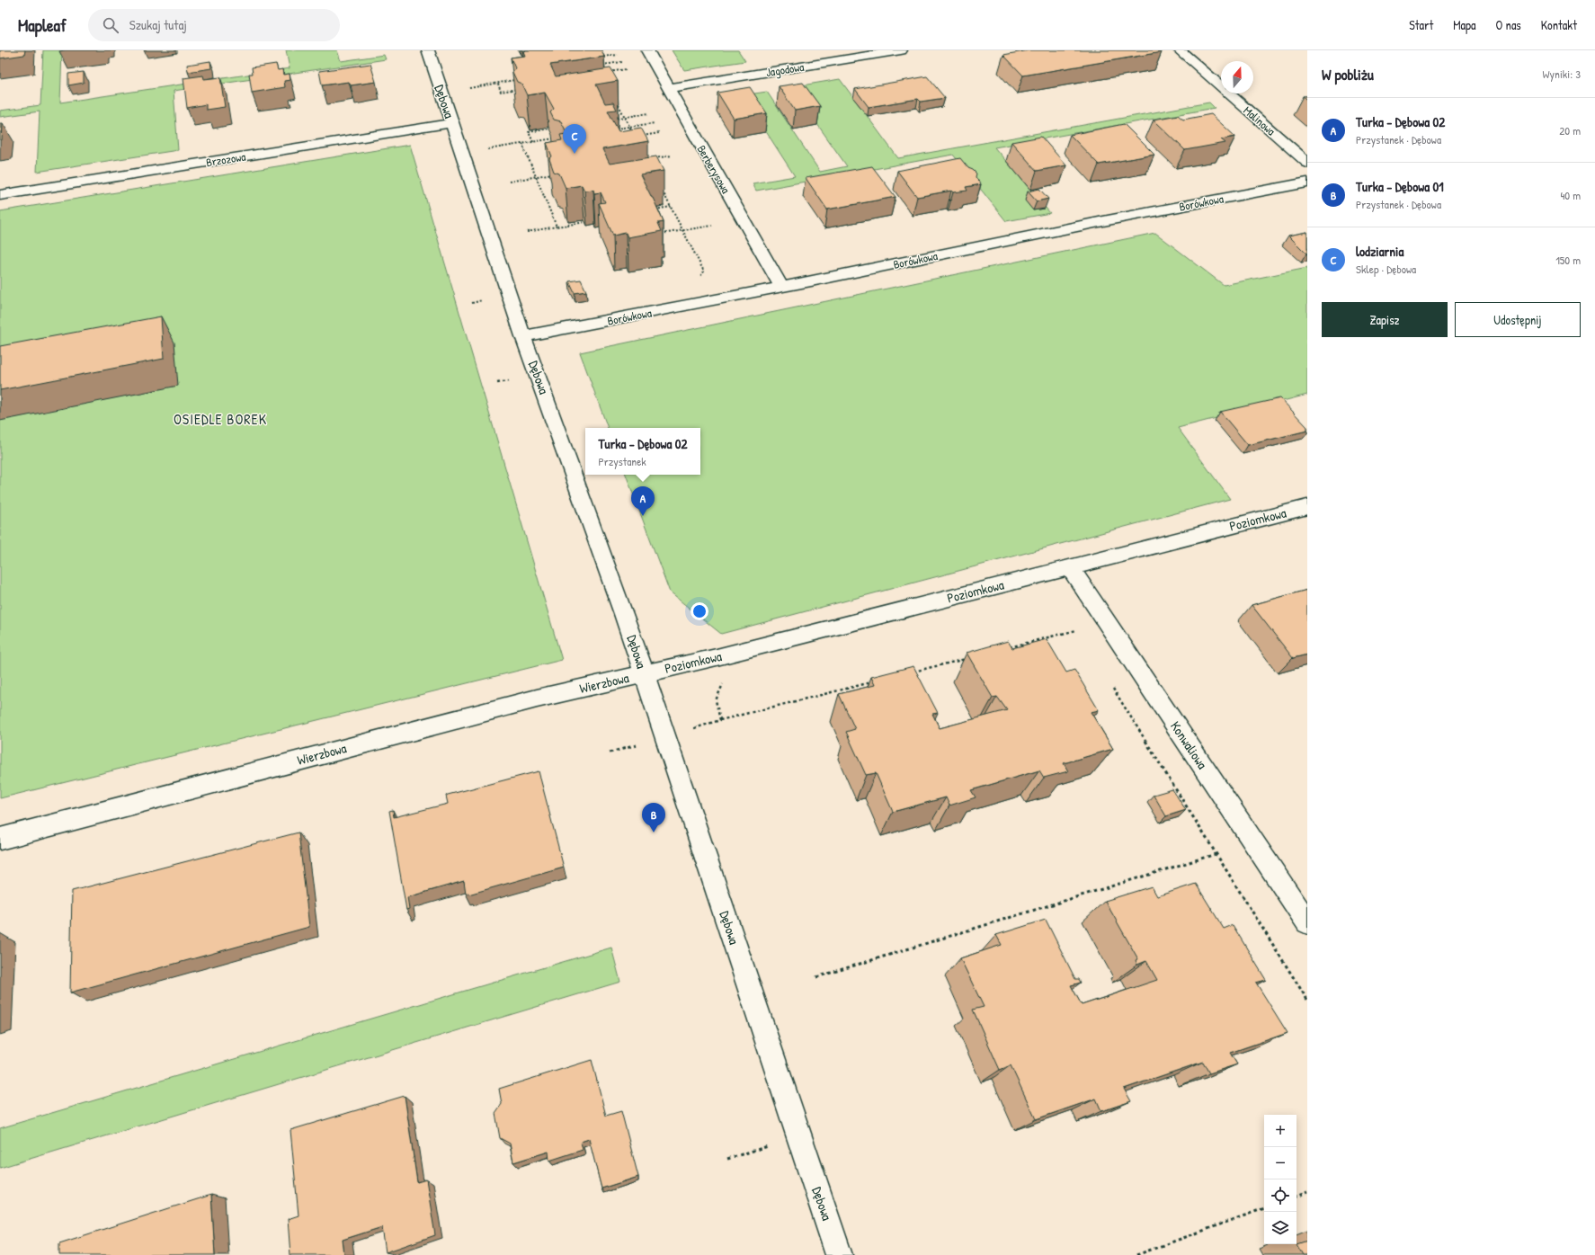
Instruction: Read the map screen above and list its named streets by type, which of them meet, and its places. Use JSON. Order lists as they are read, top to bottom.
{
  "streets": {
    "street": [
      "Jagodowa",
      "Dębowa",
      "Malinowa",
      "Brzozowa",
      "Berberysowa",
      "Borówkowa",
      "Poziomkowa",
      "Wierzbowa",
      "Konwaliowa"
    ]
  },
  "crossings": [
    ["Jagodowa", "Berberysowa"],
    ["Dębowa", "Brzozowa"],
    ["Dębowa", "Borówkowa"],
    ["Dębowa", "Poziomkowa"],
    ["Dębowa", "Wierzbowa"],
    ["Berberysowa", "Borówkowa"],
    ["Poziomkowa", "Wierzbowa"],
    ["Poziomkowa", "Konwaliowa"]
  ],
  "districts": ["OSIEDLE BOREK"],
  "north": "top",
  "page": {
    "header": "Mapleaf",
    "search": "Szukaj tutaj",
    "nav": [
      "Start",
      "Mapa",
      "O nas",
      "Kontakt"
    ],
    "heading": ["W pobliżu", "Wyniki: 3"],
    "list": [
      {
        "mark": "A",
        "name": "Turka - Dębowa 02",
        "note": "Przystanek · Dębowa",
        "value": "20 m"
      },
      {
        "mark": "B",
        "name": "Turka - Dębowa 01",
        "note": "Przystanek · Dębowa",
        "value": "40 m"
      },
      {
        "mark": "C",
        "name": "lodziarnia",
        "note": "Sklep · Dębowa",
        "value": "150 m"
      }
    ],
    "pins": ["C", "A", "B"],
    "buttons": ["Zapisz", "Udostępnij"],
    "popup": ["Turka - Dębowa 02", "Przystanek"],
    "map_buttons": ["+", "−"]
  }
}
